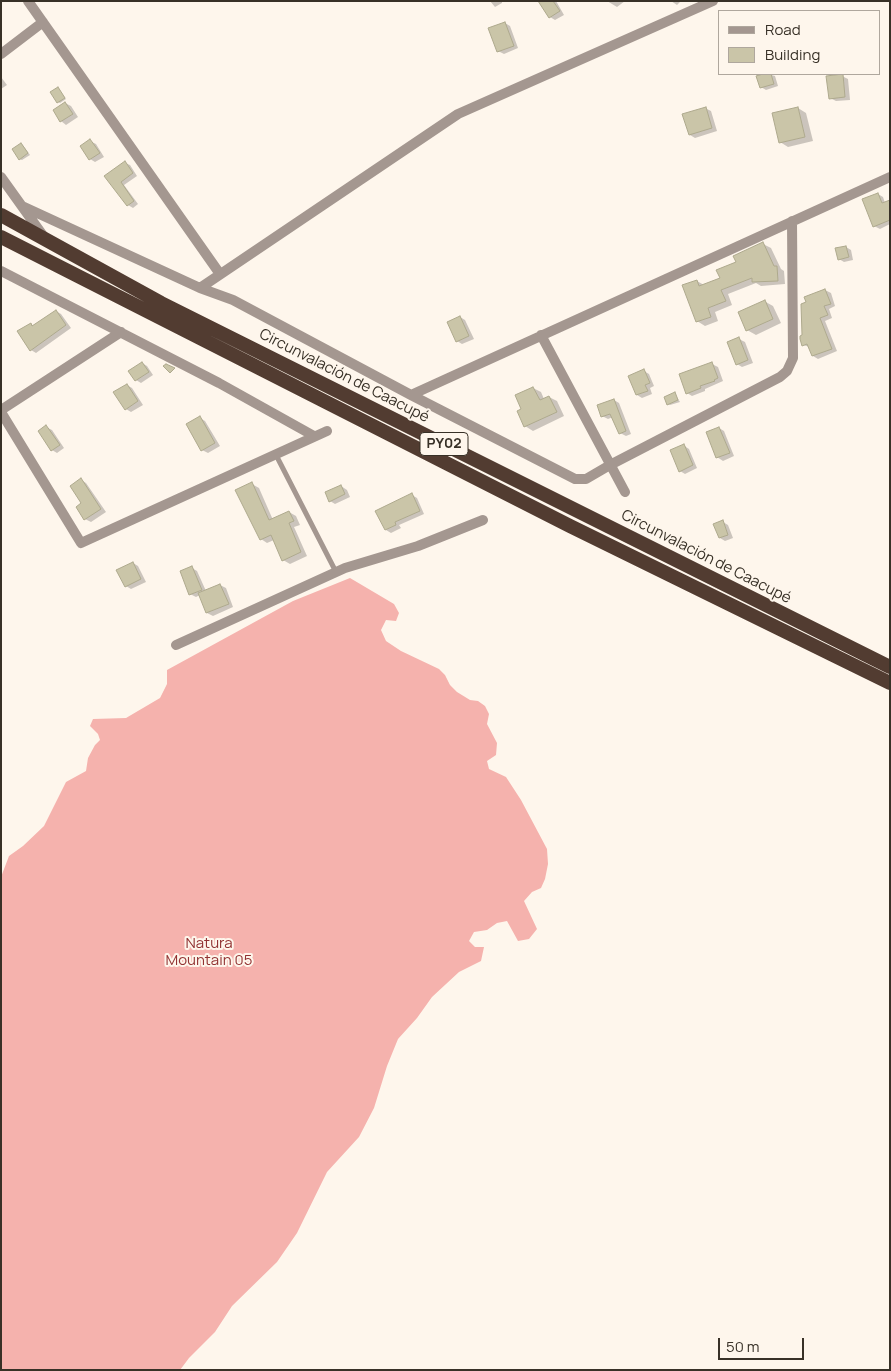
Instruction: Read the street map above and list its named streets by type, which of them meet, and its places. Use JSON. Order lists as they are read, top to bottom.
{
  "streets": {
    "highway": ["Circunvalación de Caacupé", "PY02"]
  },
  "parks": ["Natura Mountain 05"],
  "legend": ["Road", "Building"],
  "scale_bar": "50 m"
}
